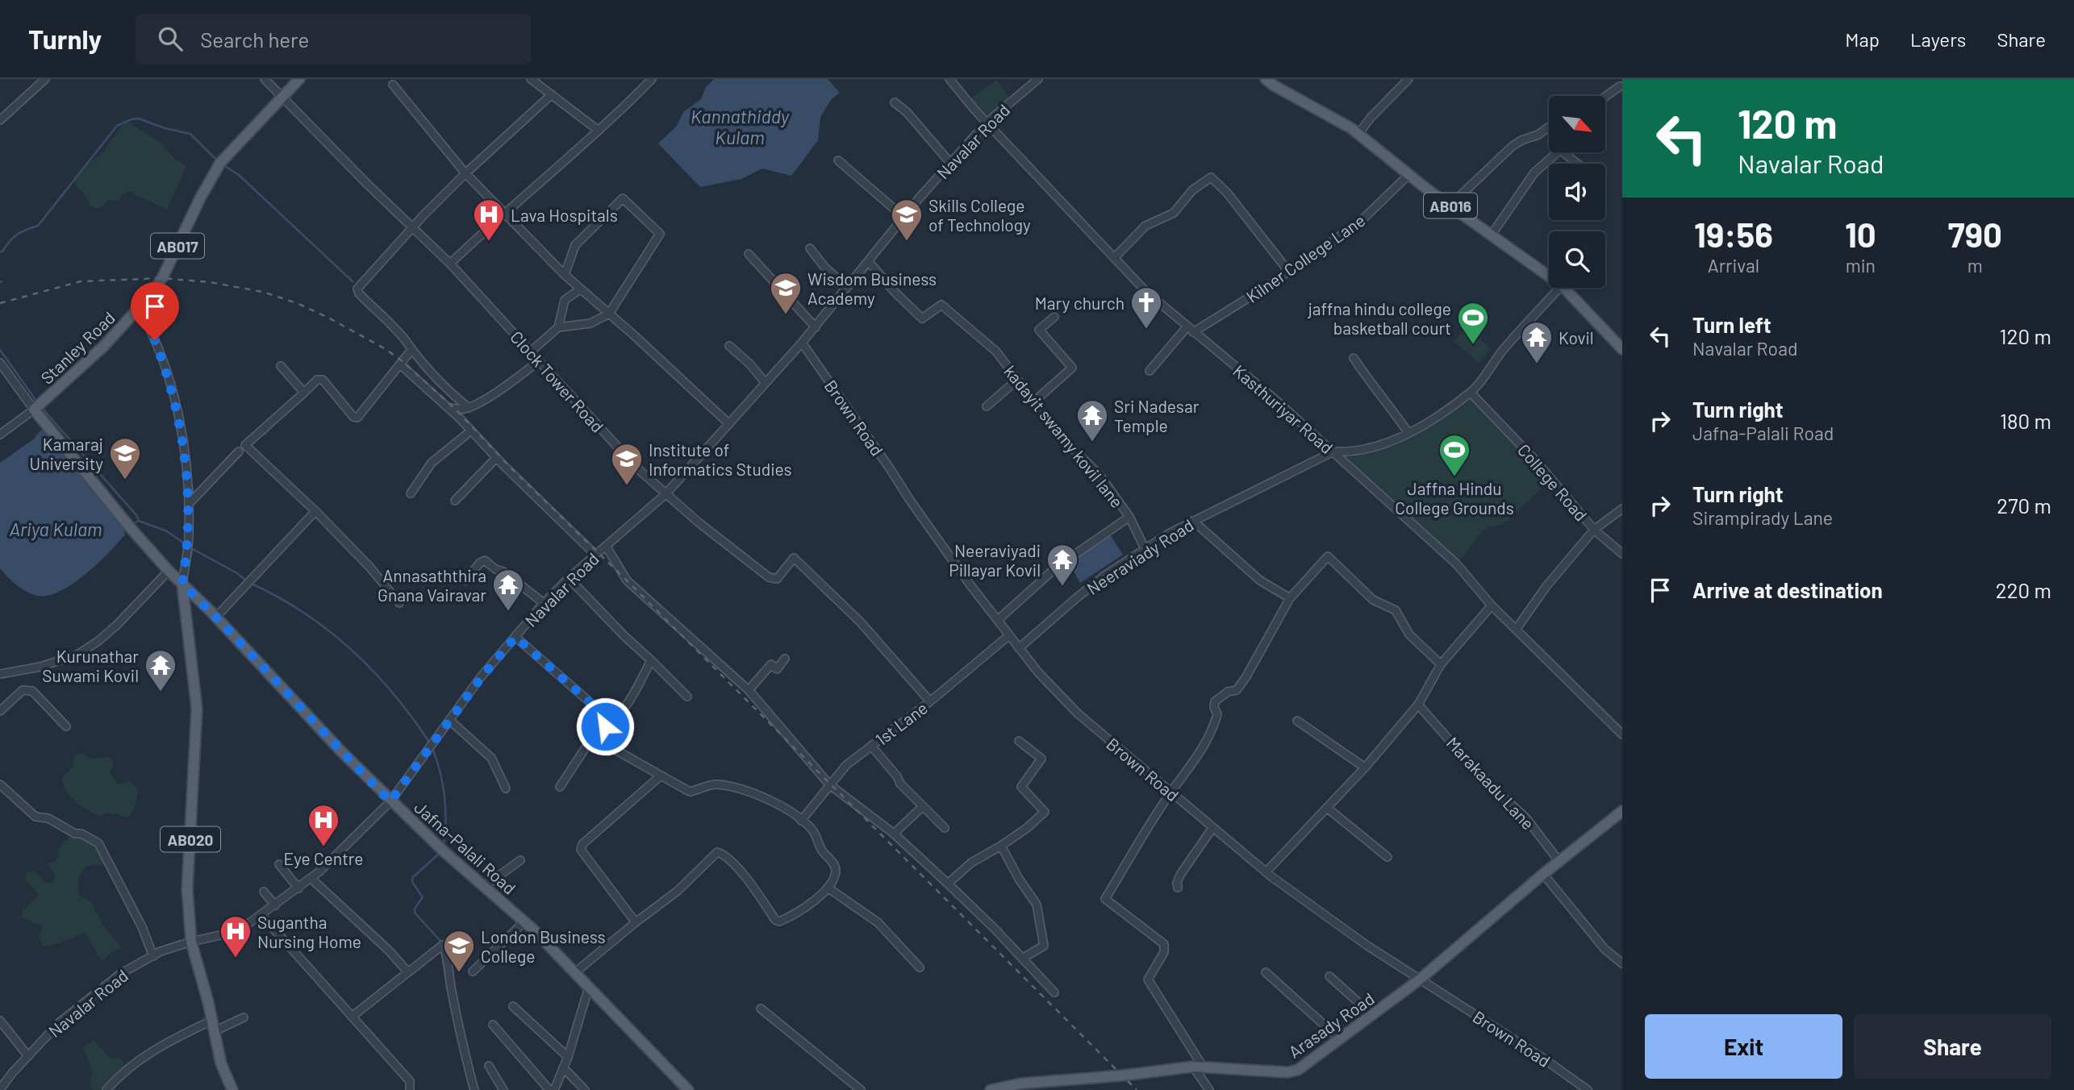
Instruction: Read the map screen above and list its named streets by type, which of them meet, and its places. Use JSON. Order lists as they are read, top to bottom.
{
  "streets": {
    "main road": [
      "AB016",
      "AB017",
      "Stanley Road",
      "AB020",
      "Jafna-Palali Road",
      "Arasady Road"
    ],
    "street": [
      "Navalar Road",
      "Kilner College Lane",
      "Clock Tower Road",
      "Kasthuriyar Road",
      "Brown Road",
      "kadayit swamy kovil lane",
      "College Road",
      "Neeraviady Road",
      "1st Lane",
      "Marakaadu Lane"
    ]
  },
  "crossings": [
    ["Navalar Road", "Clock Tower Road"],
    ["Navalar Road", "Kasthuriyar Road"],
    ["Navalar Road", "Brown Road"],
    ["Navalar Road", "kadayit swamy kovil lane"],
    ["Navalar Road", "AB020"],
    ["Navalar Road", "Jafna-Palali Road"],
    ["AB016", "Kilner College Lane"],
    ["Kilner College Lane", "Kasthuriyar Road"],
    ["Stanley Road", "Clock Tower Road"],
    ["Stanley Road", "Jafna-Palali Road"],
    ["Clock Tower Road", "1st Lane"],
    ["Kasthuriyar Road", "College Road"],
    ["Kasthuriyar Road", "Neeraviady Road"],
    ["Brown Road", "Neeraviady Road"],
    ["Brown Road", "1st Lane"],
    ["Brown Road", "Arasady Road"],
    ["kadayit swamy kovil lane", "Neeraviady Road"],
    ["Marakaadu Lane", "Arasady Road"],
    ["AB020", "Jafna-Palali Road"]
  ],
  "water": ["Kannathiddy Kulam", "Ariya Kulam"],
  "places": {
    "hospital": ["Lava Hospitals", "Eye Centre", "Sugantha Nursing Home"],
    "school or university": [
      "Skills College of Technology",
      "Wisdom Business Academy",
      "Kamaraj University",
      "Institute of Informatics Studies",
      "London Business College"
    ],
    "church": ["Mary church"],
    "sports": ["jaffna hindu college basketball court", "Jaffna Hindu College Grounds"],
    "temple": [
      "Kovil",
      "Sri Nadesar Temple",
      "Neeraviyadi Pillayar Kovil",
      "Annasaththira Gnana Vairavar",
      "Kurunathar Suwami Kovil"
    ]
  },
  "north": "bottom right",
  "page": {
    "header": "Turnly",
    "search": "Search here",
    "nav": ["Map", "Layers", "Share"],
    "turn": ["120 m", "Navalar Road"],
    "eta": [
      "19:56",
      "Arrival",
      "10",
      "min",
      "790",
      "m"
    ],
    "list": [
      {
        "name": "Turn left",
        "note": "Navalar Road",
        "value": "120 m"
      },
      {
        "name": "Turn right",
        "note": "Jafna-Palali Road",
        "value": "180 m"
      },
      {
        "name": "Turn right",
        "note": "Sirampirady Lane",
        "value": "270 m"
      },
      {
        "name": "Arrive at destination",
        "value": "220 m"
      }
    ],
    "buttons": ["Exit", "Share"]
  }
}
